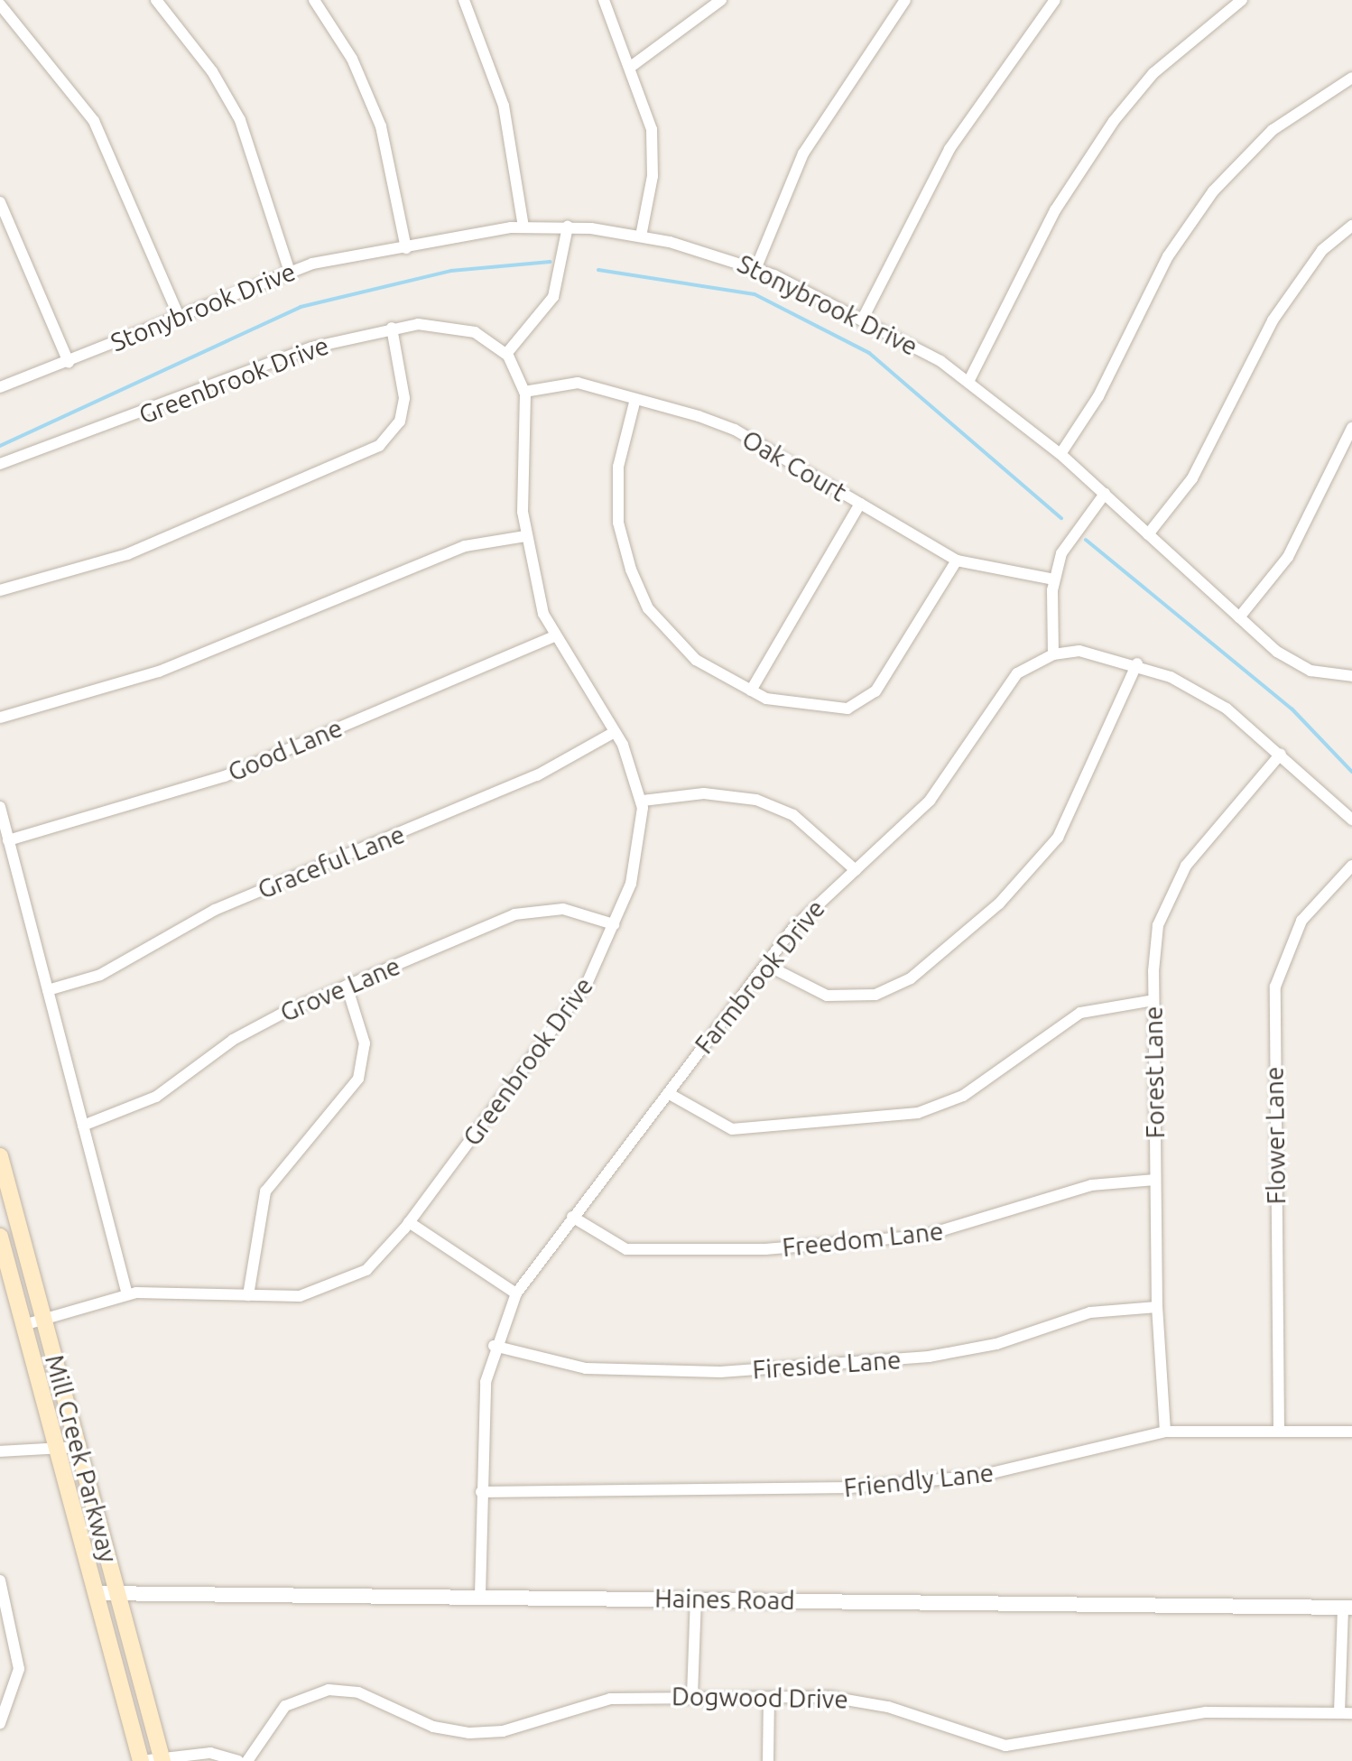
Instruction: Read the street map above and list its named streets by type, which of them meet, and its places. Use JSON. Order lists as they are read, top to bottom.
{
  "streets": {
    "main road": ["Mill Creek Parkway"],
    "street": [
      "Stonybrook Drive",
      "Greenbrook Drive",
      "Oak Court",
      "Good Lane",
      "Graceful Lane",
      "Farmbrook Drive",
      "Grove Lane",
      "Forest Lane",
      "Flower Lane",
      "Freedom Lane",
      "Fireside Lane",
      "Friendly Lane",
      "Haines Road",
      "Dogwood Drive"
    ]
  },
  "crossings": [
    ["Greenbrook Drive", "Oak Court"],
    ["Greenbrook Drive", "Good Lane"],
    ["Greenbrook Drive", "Graceful Lane"],
    ["Greenbrook Drive", "Grove Lane"],
    ["Greenbrook Drive", "Mill Creek Parkway"],
    ["Farmbrook Drive", "Freedom Lane"],
    ["Farmbrook Drive", "Fireside Lane"],
    ["Farmbrook Drive", "Friendly Lane"],
    ["Farmbrook Drive", "Haines Road"],
    ["Forest Lane", "Freedom Lane"],
    ["Forest Lane", "Fireside Lane"],
    ["Forest Lane", "Friendly Lane"],
    ["Flower Lane", "Friendly Lane"],
    ["Mill Creek Parkway", "Haines Road"]
  ]
}
